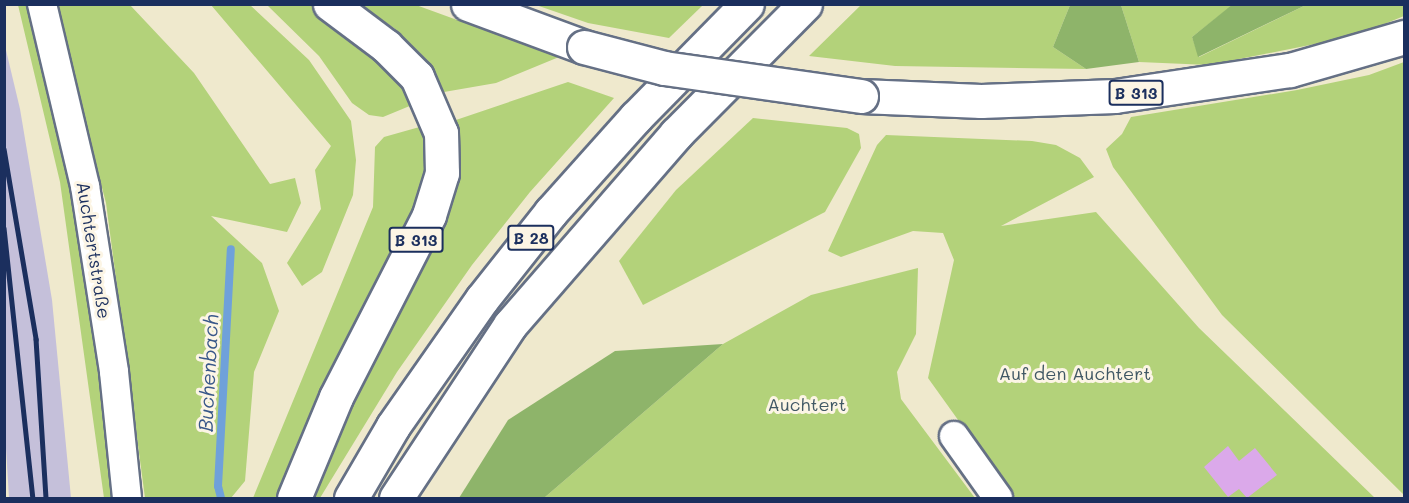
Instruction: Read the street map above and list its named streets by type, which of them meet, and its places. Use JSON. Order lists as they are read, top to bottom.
{
  "streets": {
    "main road": ["B 313", "B 28"],
    "street": ["Auchtertstraße"]
  },
  "water": ["Buchenbach"],
  "parks": ["Auf den Auchtert", "Auchtert"]
}
